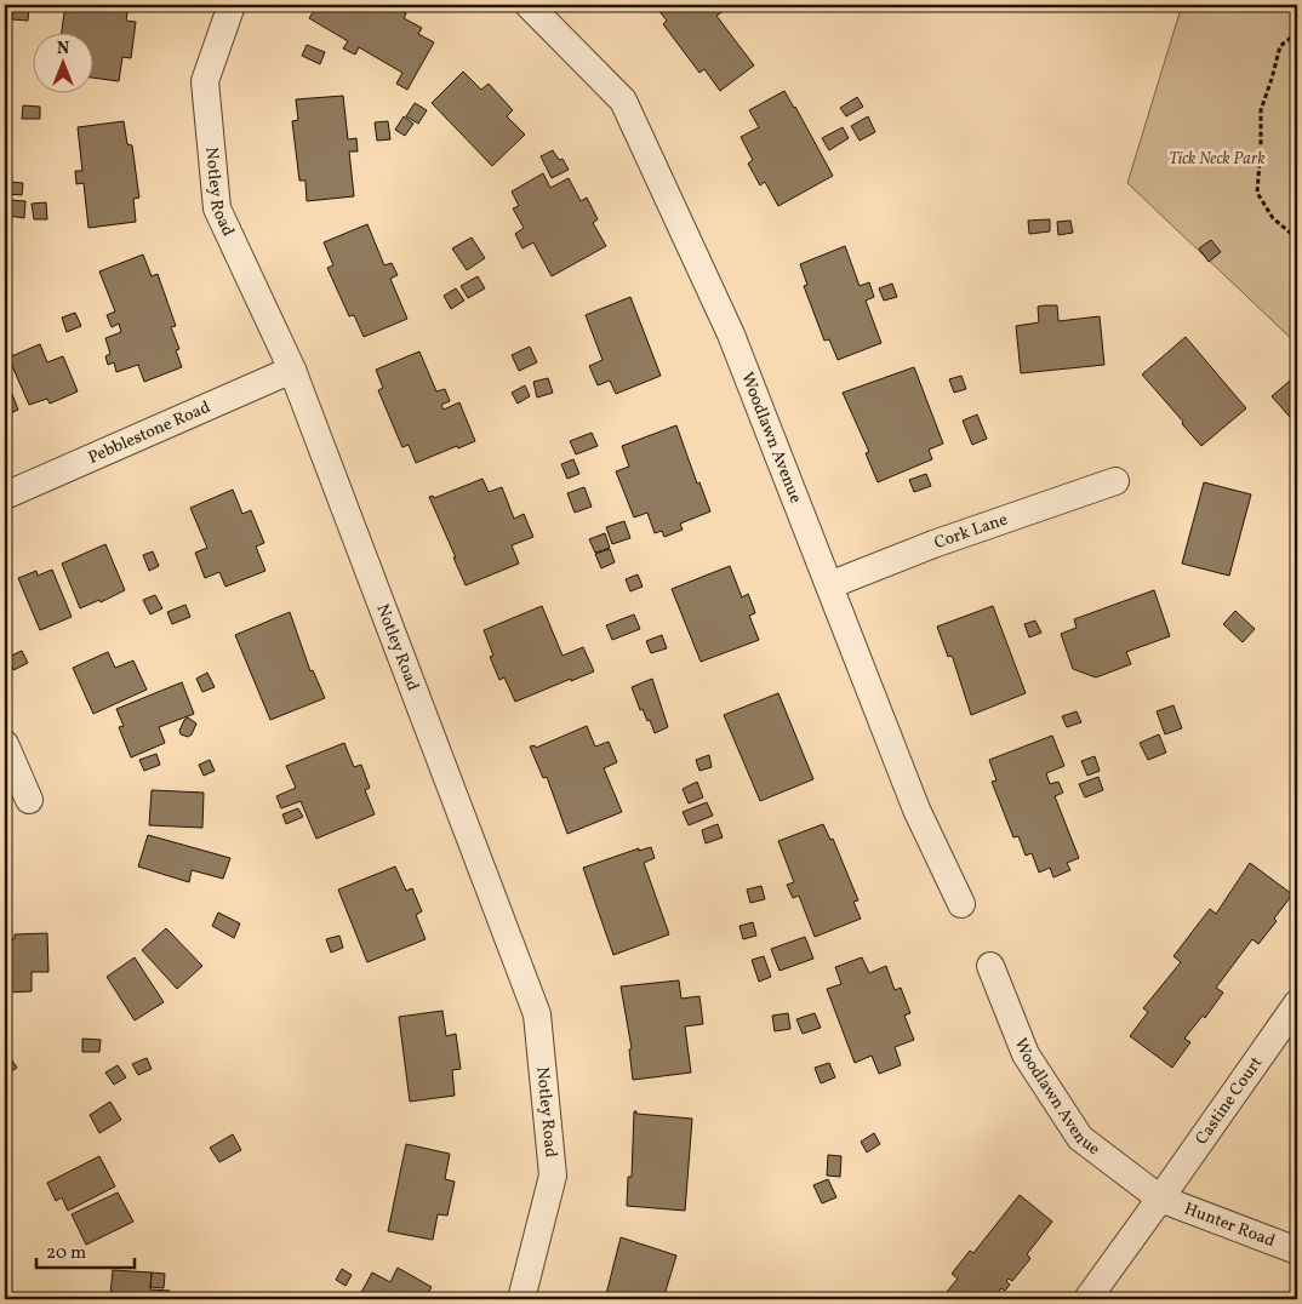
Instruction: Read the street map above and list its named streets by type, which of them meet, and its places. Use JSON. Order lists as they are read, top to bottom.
{
  "streets": {
    "street": [
      "Notley Road",
      "Pebblestone Road",
      "Woodlawn Avenue",
      "Cork Lane",
      "Castine Court",
      "Hunter Road"
    ]
  },
  "crossings": [
    ["Notley Road", "Pebblestone Road"],
    ["Woodlawn Avenue", "Cork Lane"],
    ["Woodlawn Avenue", "Castine Court"],
    ["Woodlawn Avenue", "Hunter Road"],
    ["Castine Court", "Hunter Road"]
  ],
  "parks": ["Tick Neck Park"],
  "scale_bar": "20 m",
  "north": "top"
}
